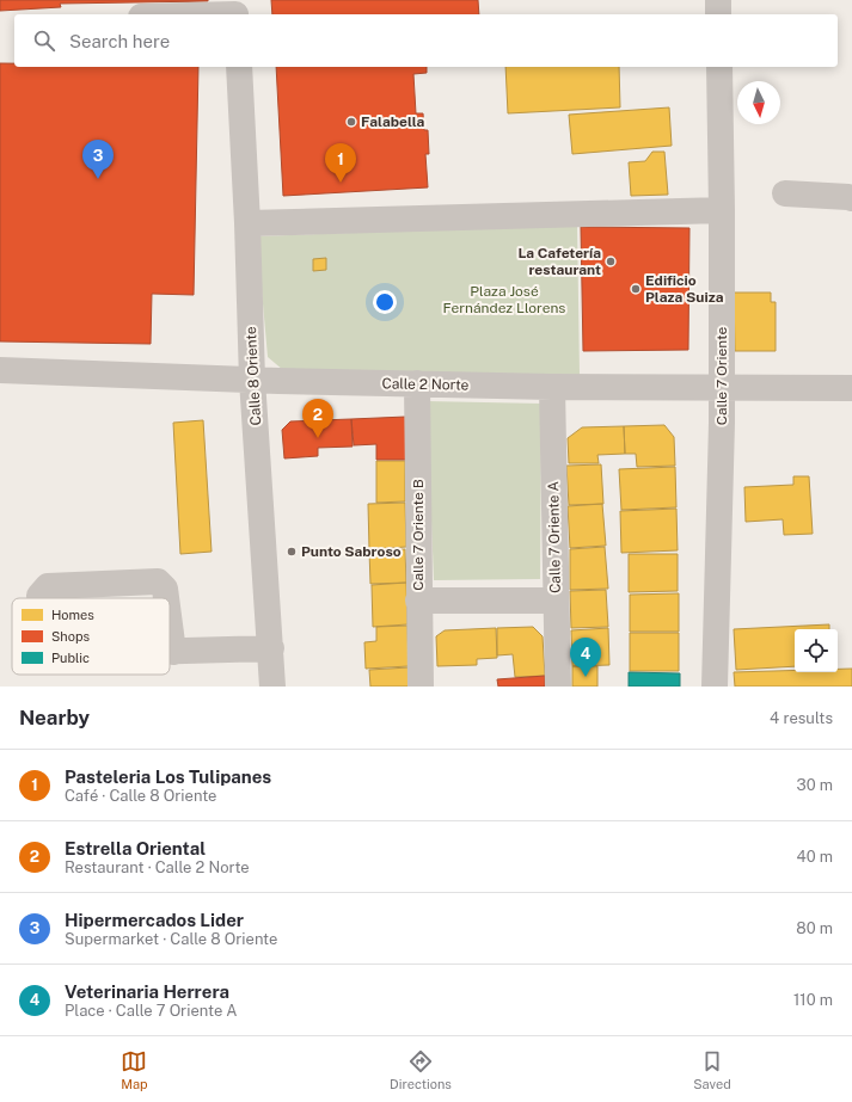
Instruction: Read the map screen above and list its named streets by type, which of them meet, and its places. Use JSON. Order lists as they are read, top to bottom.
{
  "streets": {
    "street": [
      "Calle 8 Oriente",
      "Calle 7 Oriente",
      "Calle 2 Norte",
      "Calle 7 Oriente B",
      "Calle 7 Oriente A"
    ]
  },
  "crossings": [
    ["Calle 8 Oriente", "Calle 2 Norte"],
    ["Calle 7 Oriente", "Calle 2 Norte"],
    ["Calle 2 Norte", "Calle 7 Oriente B"],
    ["Calle 2 Norte", "Calle 7 Oriente A"]
  ],
  "parks": ["Plaza José Fernández Llorens"],
  "places": [
    "Falabella",
    "La Cafetería restaurant",
    "Edificio Plaza Suiza",
    "Punto Sabroso"
  ],
  "legend": ["Homes", "Shops", "Public"],
  "north": "bottom",
  "page": {
    "search": "Search here",
    "pins": [
      "3",
      "1",
      "2",
      "4"
    ],
    "heading": ["Nearby", "4 results"],
    "list": [
      {
        "mark": "1",
        "name": "Pasteleria Los Tulipanes",
        "note": "Café · Calle 8 Oriente",
        "value": "30 m"
      },
      {
        "mark": "2",
        "name": "Estrella Oriental",
        "note": "Restaurant · Calle 2 Norte",
        "value": "40 m"
      },
      {
        "mark": "3",
        "name": "Hipermercados Lider",
        "note": "Supermarket · Calle 8 Oriente",
        "value": "80 m"
      },
      {
        "mark": "4",
        "name": "Veterinaria Herrera",
        "note": "Place · Calle 7 Oriente A",
        "value": "110 m"
      }
    ],
    "nav": ["Map", "Directions", "Saved"]
  }
}
